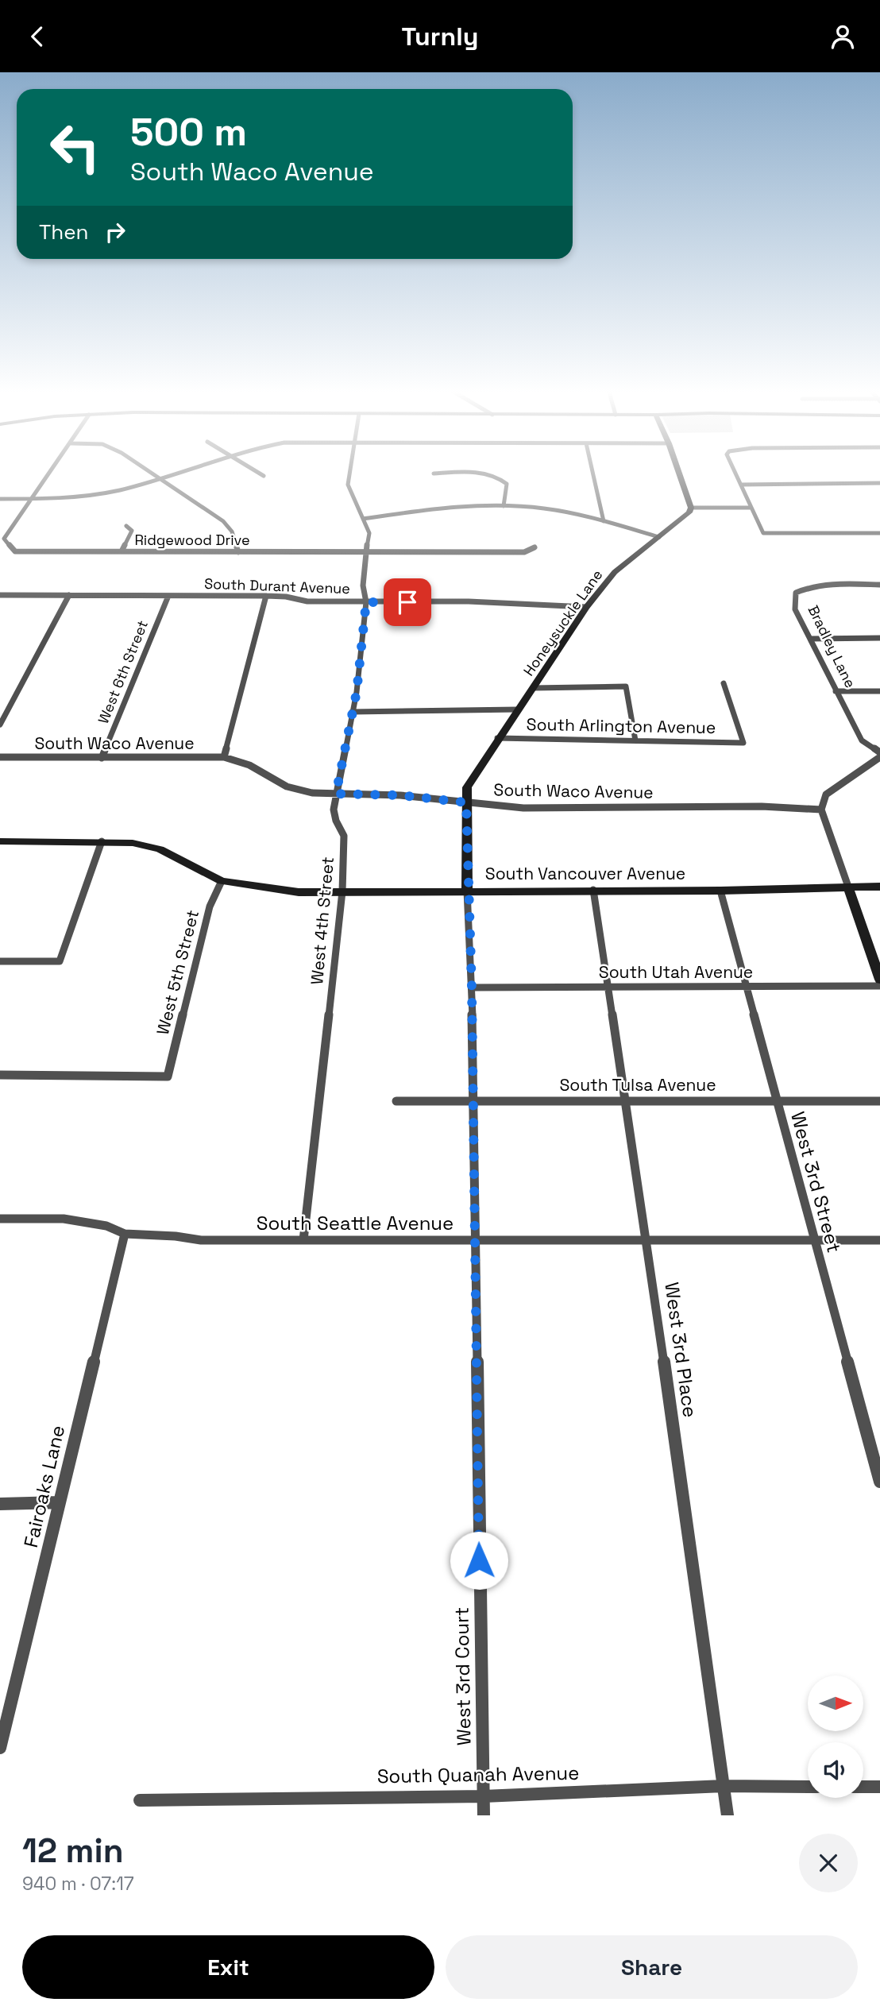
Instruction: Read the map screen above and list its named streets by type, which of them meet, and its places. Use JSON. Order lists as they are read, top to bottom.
{
  "streets": {
    "street": [
      "Ridgewood Drive",
      "South Durant Avenue",
      "Honeysuckle Lane",
      "Bradley Lane",
      "West 6th Street",
      "South Arlington Avenue",
      "South Waco Avenue",
      "South Vancouver Avenue",
      "West 4th Street",
      "West 5th Street",
      "South Utah Avenue",
      "South Tulsa Avenue",
      "West 3rd Street",
      "South Seattle Avenue",
      "West 3rd Place",
      "Fairoaks Lane",
      "West 3rd Court",
      "South Quanah Avenue"
    ]
  },
  "crossings": [
    ["Ridgewood Drive", "West 4th Street"],
    ["South Durant Avenue", "Honeysuckle Lane"],
    ["South Durant Avenue", "West 6th Street"],
    ["South Durant Avenue", "West 4th Street"],
    ["Honeysuckle Lane", "South Arlington Avenue"],
    ["Honeysuckle Lane", "South Waco Avenue"],
    ["Honeysuckle Lane", "West 3rd Court"],
    ["West 6th Street", "South Waco Avenue"],
    ["South Arlington Avenue", "West 4th Street"],
    ["South Waco Avenue", "West 4th Street"],
    ["South Waco Avenue", "West 3rd Court"],
    ["South Vancouver Avenue", "West 4th Street"],
    ["South Vancouver Avenue", "West 5th Street"],
    ["South Vancouver Avenue", "West 3rd Street"],
    ["South Vancouver Avenue", "West 3rd Place"],
    ["South Vancouver Avenue", "West 3rd Court"],
    ["West 4th Street", "South Seattle Avenue"],
    ["South Utah Avenue", "West 3rd Street"],
    ["South Utah Avenue", "West 3rd Place"],
    ["South Utah Avenue", "West 3rd Court"],
    ["South Tulsa Avenue", "West 3rd Street"],
    ["South Tulsa Avenue", "West 3rd Place"],
    ["South Tulsa Avenue", "West 3rd Court"],
    ["West 3rd Street", "South Seattle Avenue"],
    ["South Seattle Avenue", "West 3rd Place"],
    ["South Seattle Avenue", "Fairoaks Lane"],
    ["South Seattle Avenue", "West 3rd Court"],
    ["West 3rd Place", "South Quanah Avenue"],
    ["West 3rd Court", "South Quanah Avenue"]
  ],
  "north": "right",
  "page": {
    "header": "Turnly",
    "turn": ["500 m", "South Waco Avenue"],
    "then": "Then",
    "heading": ["12 min", "940 m · 07:17"],
    "buttons": ["Exit", "Share"]
  }
}
